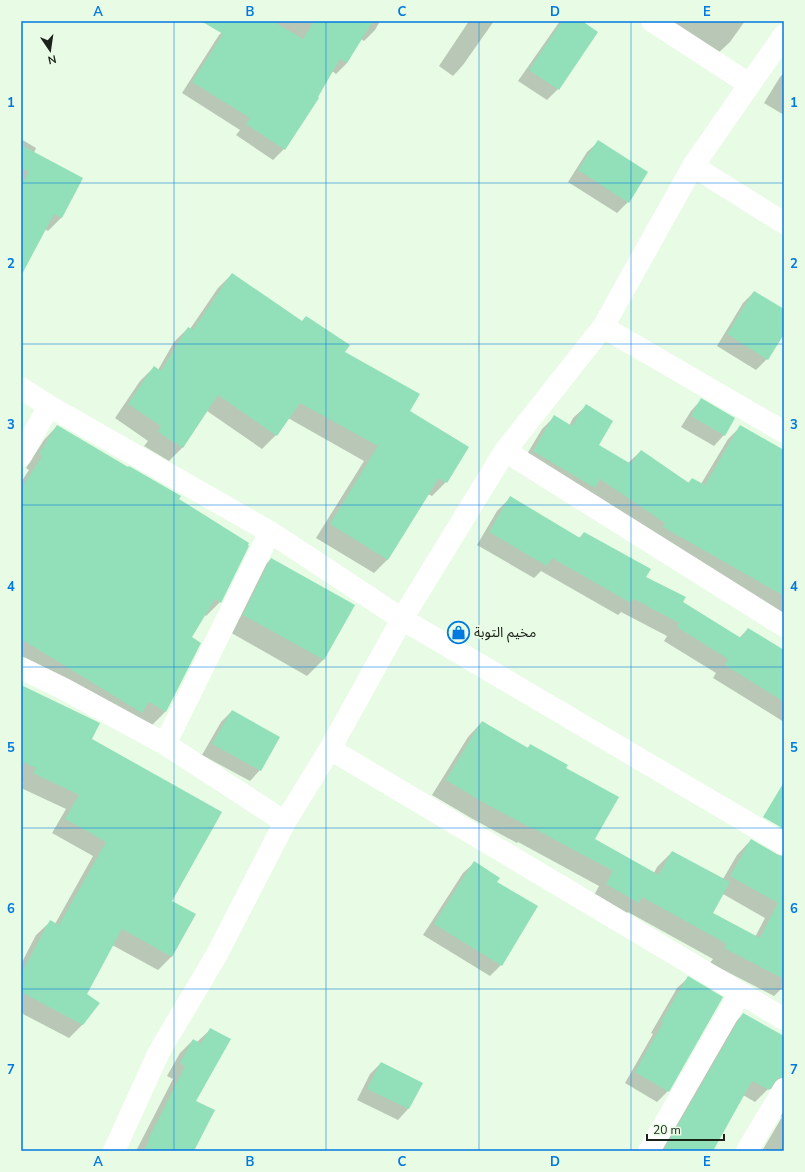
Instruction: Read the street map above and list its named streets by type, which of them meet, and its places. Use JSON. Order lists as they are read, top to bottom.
{
  "places": {
    "shop": ["مخيم التوبة"]
  },
  "scale_bar": "20 m",
  "north": "bottom",
  "grid": {
    "columns": [
      "A",
      "B",
      "C",
      "D",
      "E"
    ],
    "rows": [
      "1",
      "2",
      "3",
      "4",
      "5",
      "6",
      "7"
    ]
  }
}
